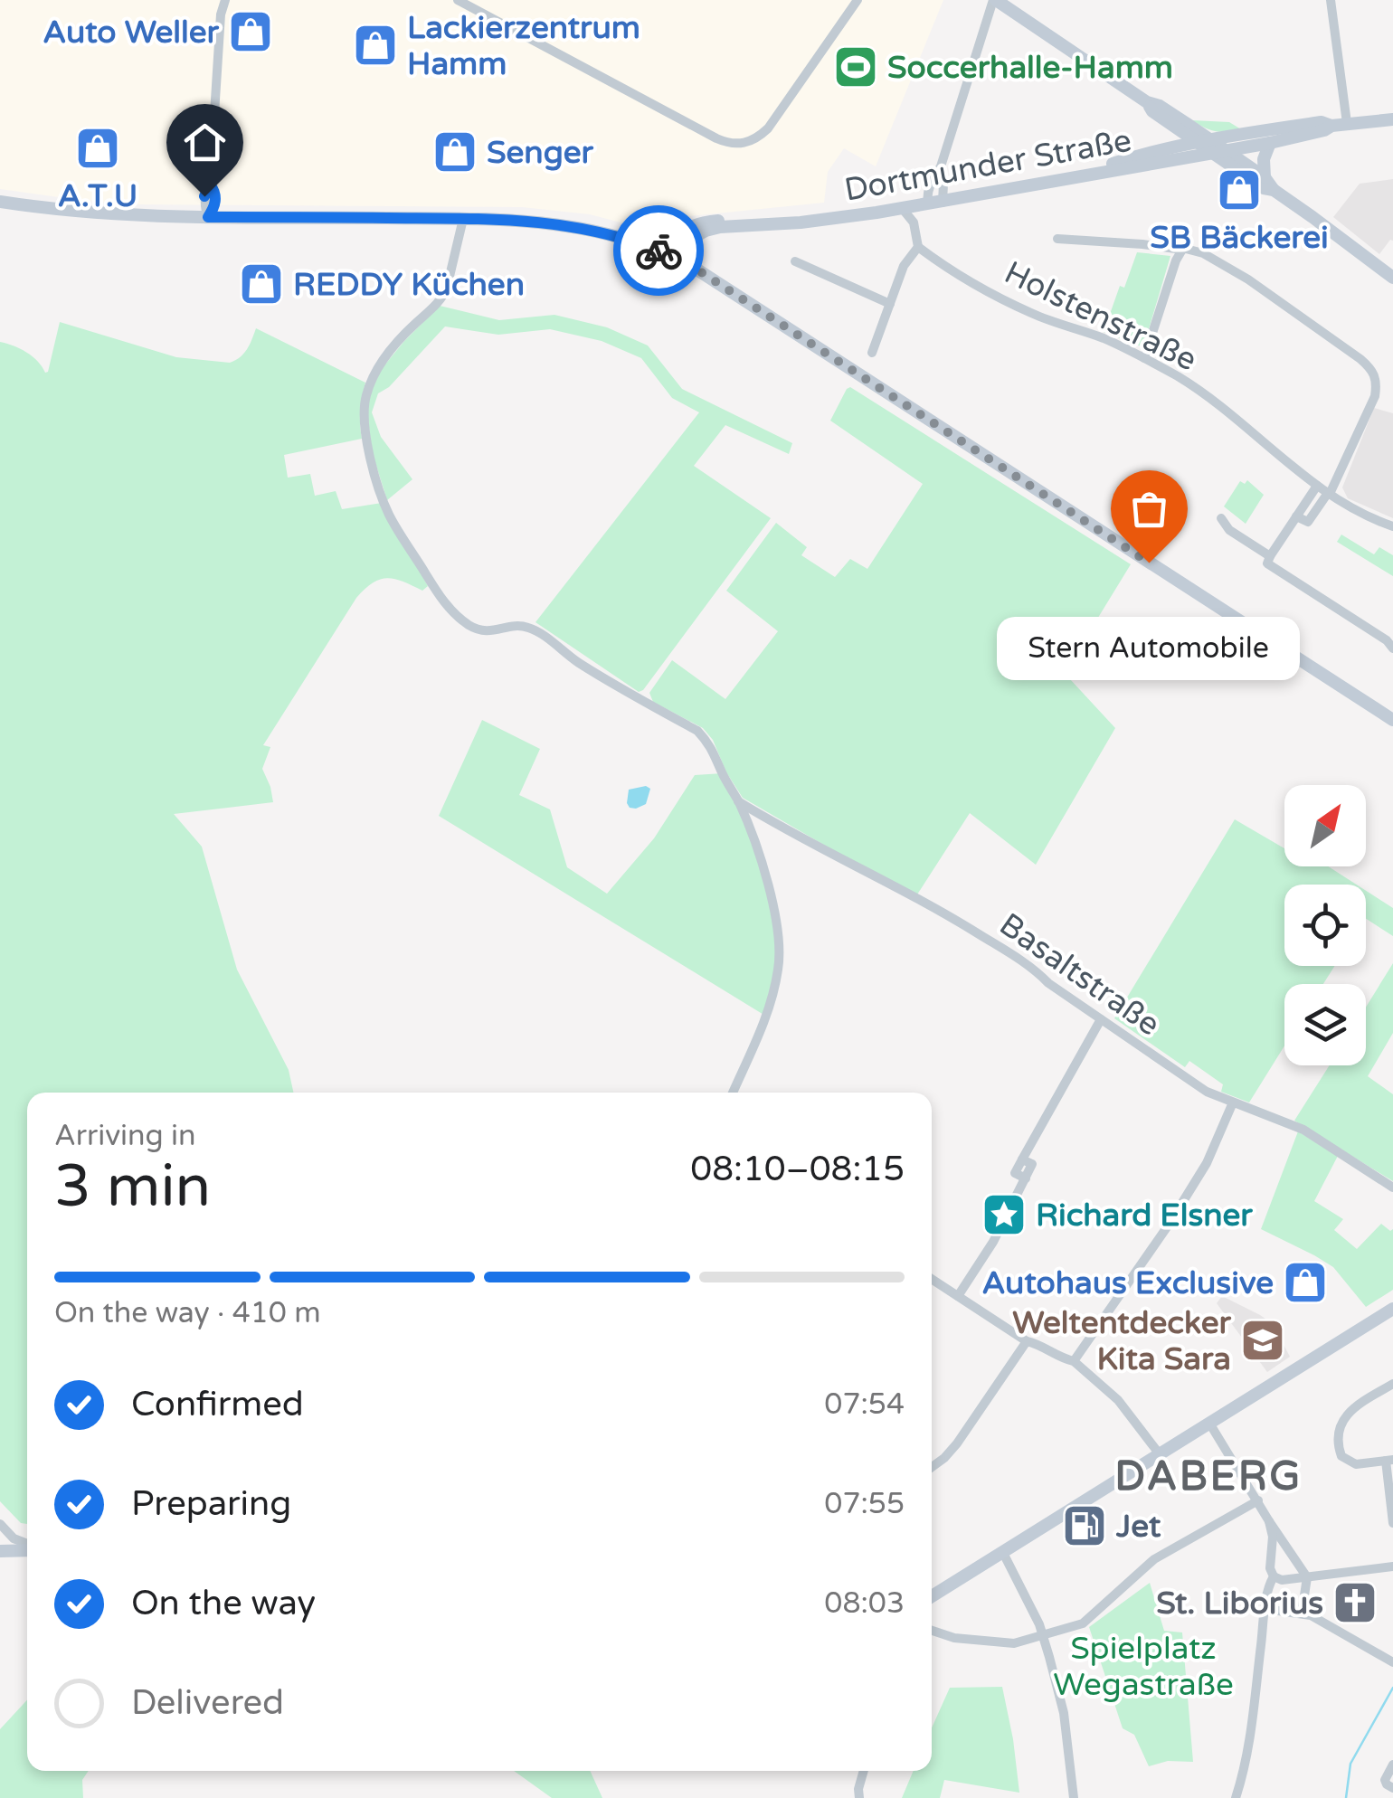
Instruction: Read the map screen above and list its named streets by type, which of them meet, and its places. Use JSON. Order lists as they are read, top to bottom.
{
  "streets": {
    "main road": ["Dortmunder Straße"],
    "street": ["Holstenstraße", "Basaltstraße"]
  },
  "districts": ["DABERG"],
  "parks": ["Spielplatz Wegastraße"],
  "places": {
    "shop": [
      "Auto Weller",
      "Lackierzentrum Hamm",
      "A.T.U",
      "Senger",
      "SB Bäckerei",
      "REDDY Küchen",
      "Autohaus Exclusive"
    ],
    "sports": ["Soccerhalle-Hamm"],
    "other": ["Stern Automobile"],
    "place": ["Richard Elsner"],
    "school or university": ["Weltentdecker Kita Sara"],
    "fuel station": ["Jet"],
    "church": ["St. Liborius"]
  },
  "north": "top right",
  "page": {
    "bubble": "Stern Automobile",
    "heading": ["3 min", "Arriving in", "08:10–08:15"],
    "bar": "On the way · 410 m",
    "list": [
      ["Confirmed", "07:54"],
      ["Preparing", "07:55"],
      ["On the way", "08:03"],
      "Delivered"
    ]
  }
}
